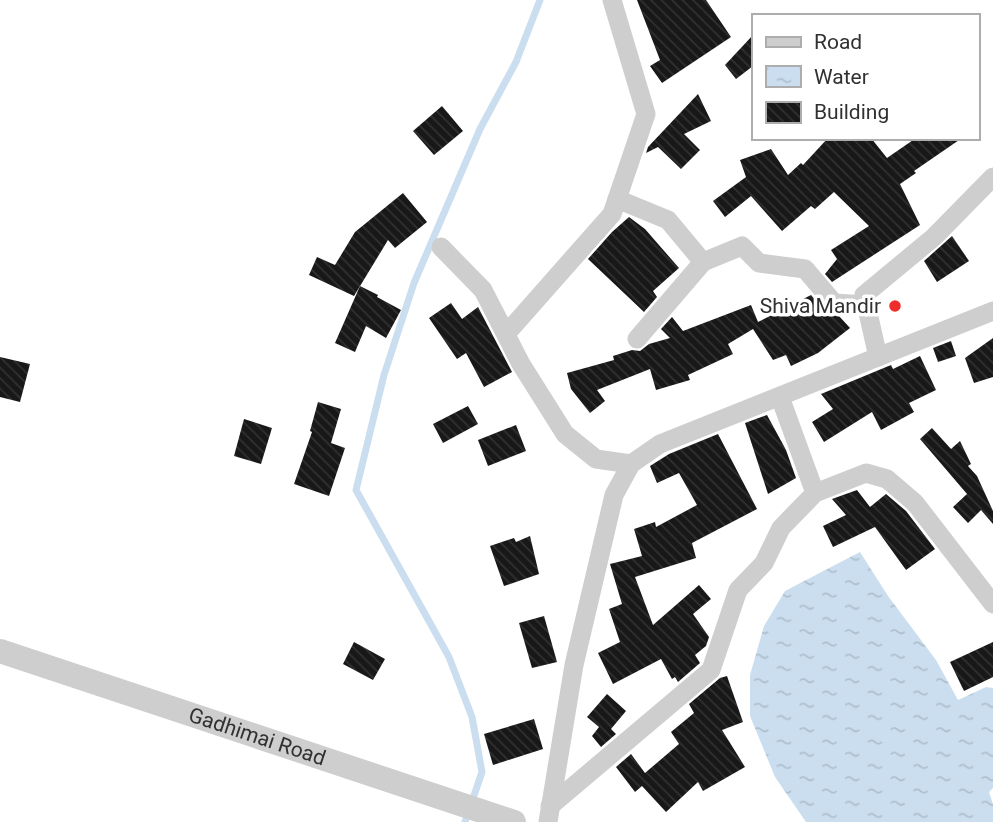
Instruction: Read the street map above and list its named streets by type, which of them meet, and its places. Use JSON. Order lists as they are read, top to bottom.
{
  "streets": {
    "street": ["Gadhimai Road"]
  },
  "places": ["Shiva Mandir"],
  "legend": ["Road", "Water", "Building"]
}
